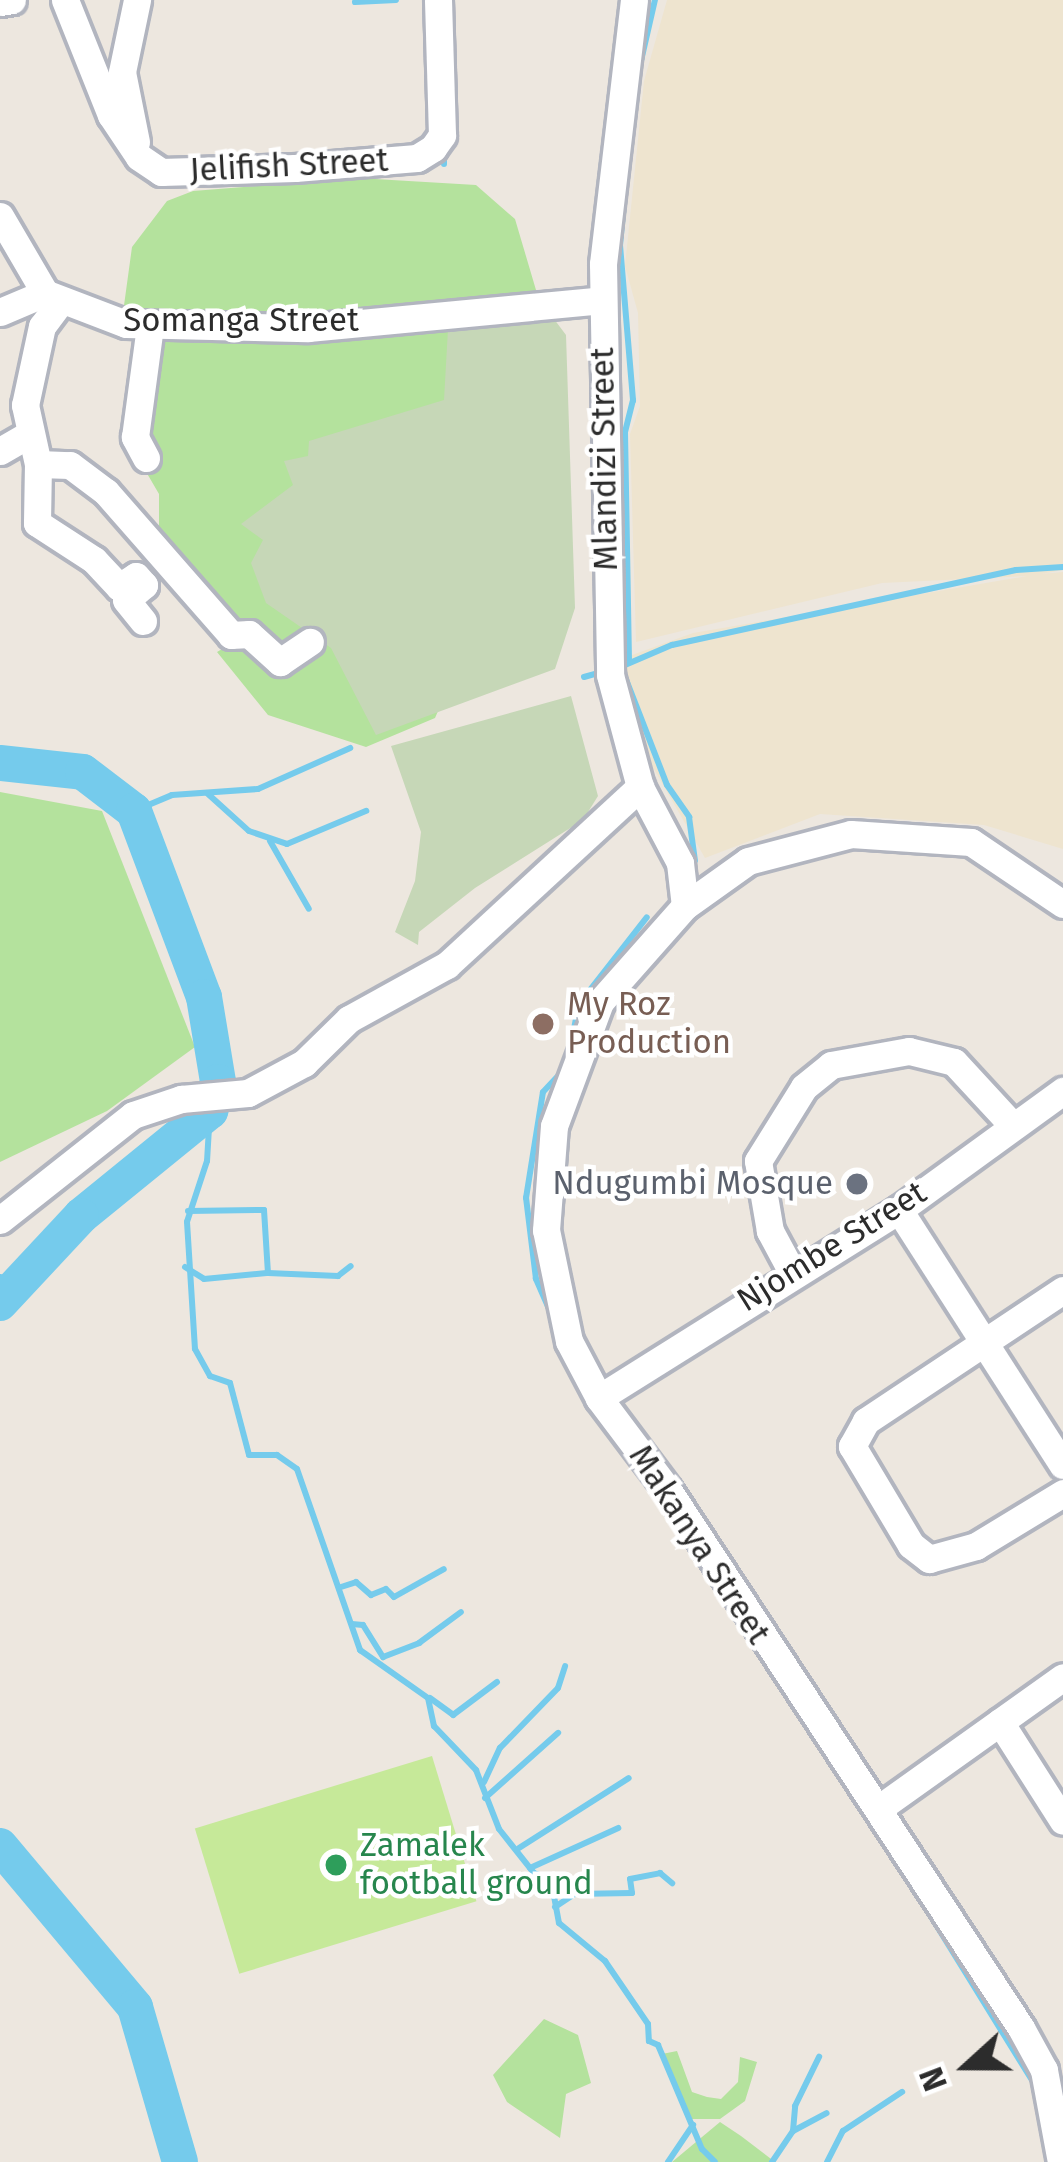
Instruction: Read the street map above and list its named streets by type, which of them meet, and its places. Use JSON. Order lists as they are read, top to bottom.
{
  "streets": {
    "street": [
      "Jelifish Street",
      "Somanga Street",
      "Mlandizi Street",
      "Njombe Street",
      "Makanya Street"
    ]
  },
  "crossings": [
    ["Somanga Street", "Mlandizi Street"],
    ["Mlandizi Street", "Makanya Street"],
    ["Njombe Street", "Makanya Street"]
  ],
  "places": ["My Roz Production", "Ndugumbi Mosque", "Zamalek football ground"],
  "north": "left"
}
